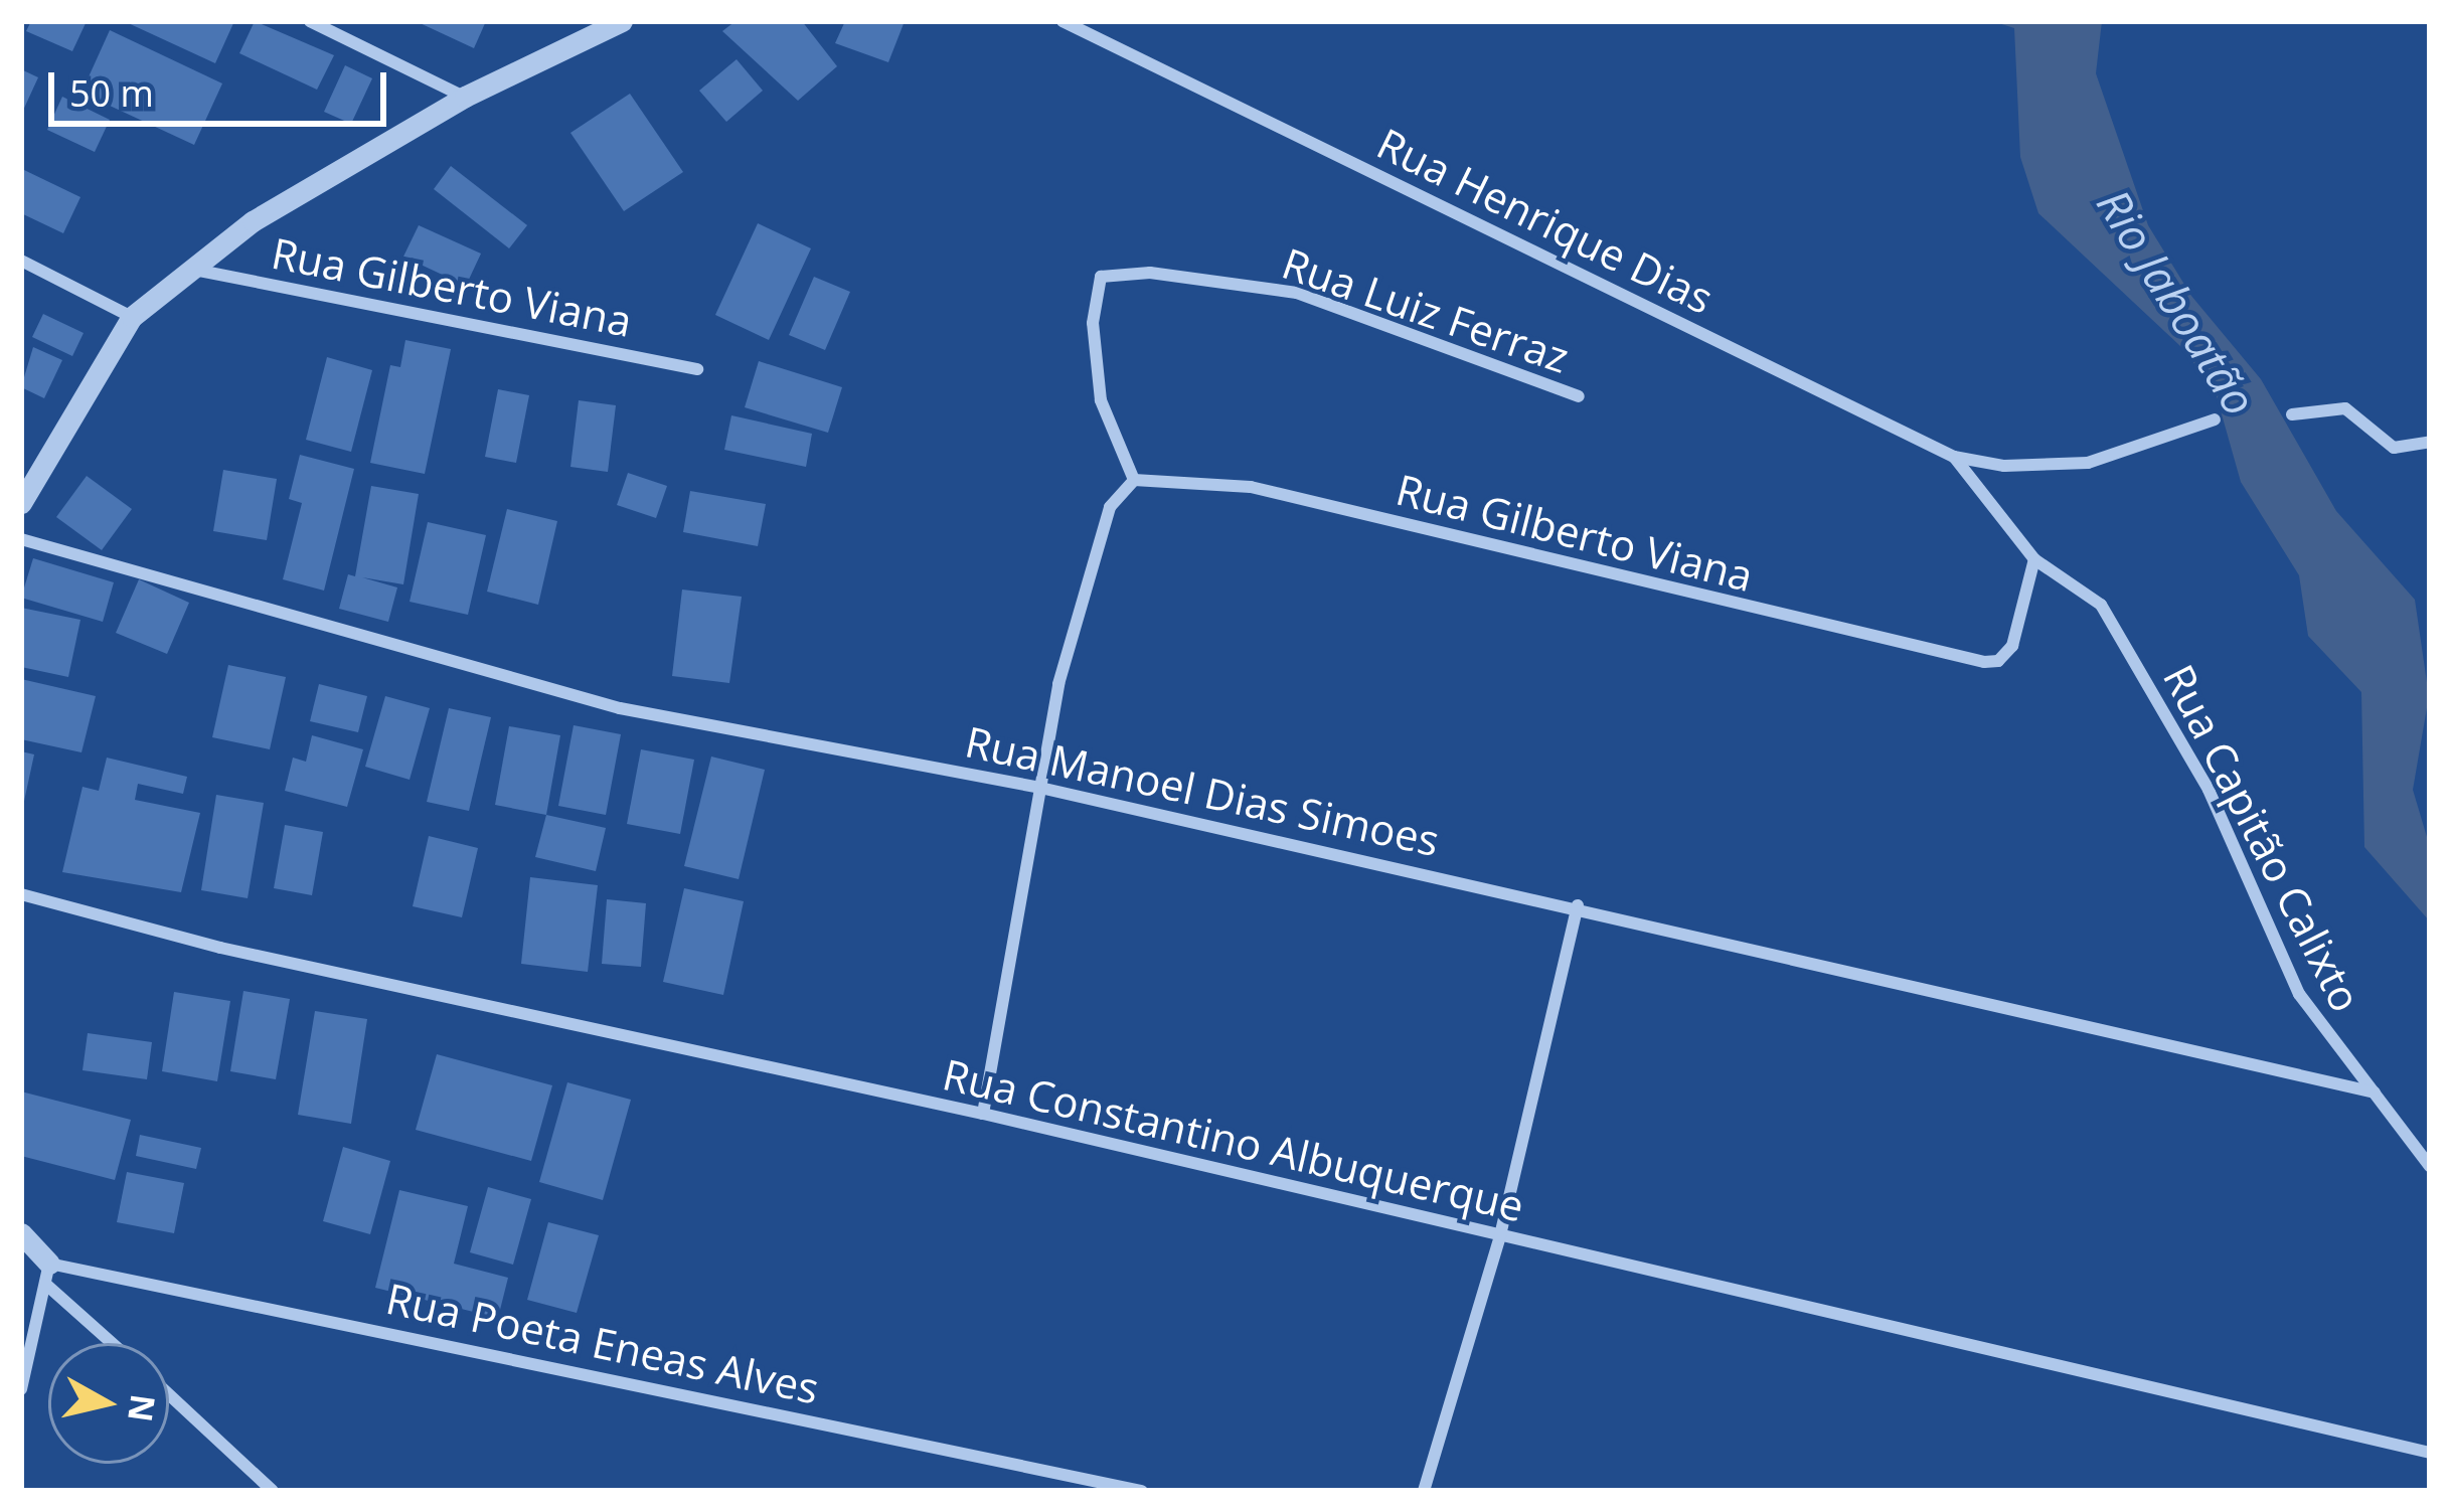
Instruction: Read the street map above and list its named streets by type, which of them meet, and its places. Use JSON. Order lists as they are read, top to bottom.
{
  "streets": {
    "street": [
      "Rua Henrique Dias",
      "Rua Gilberto Viana",
      "Rua Luiz Ferraz",
      "Rua Manoel Dias Simoes",
      "Rua Capitão Calixto",
      "Rua Constantino Albuquerque",
      "Rua Poeta Eneas Alves"
    ]
  },
  "crossings": [
    ["Rua Henrique Dias", "Rua Capitão Calixto"],
    ["Rua Gilberto Viana", "Rua Luiz Ferraz"],
    ["Rua Gilberto Viana", "Rua Capitão Calixto"],
    ["Rua Manoel Dias Simoes", "Rua Capitão Calixto"]
  ],
  "water": ["Rio Jaboatão"],
  "scale_bar": "50 m",
  "north": "right"
}
